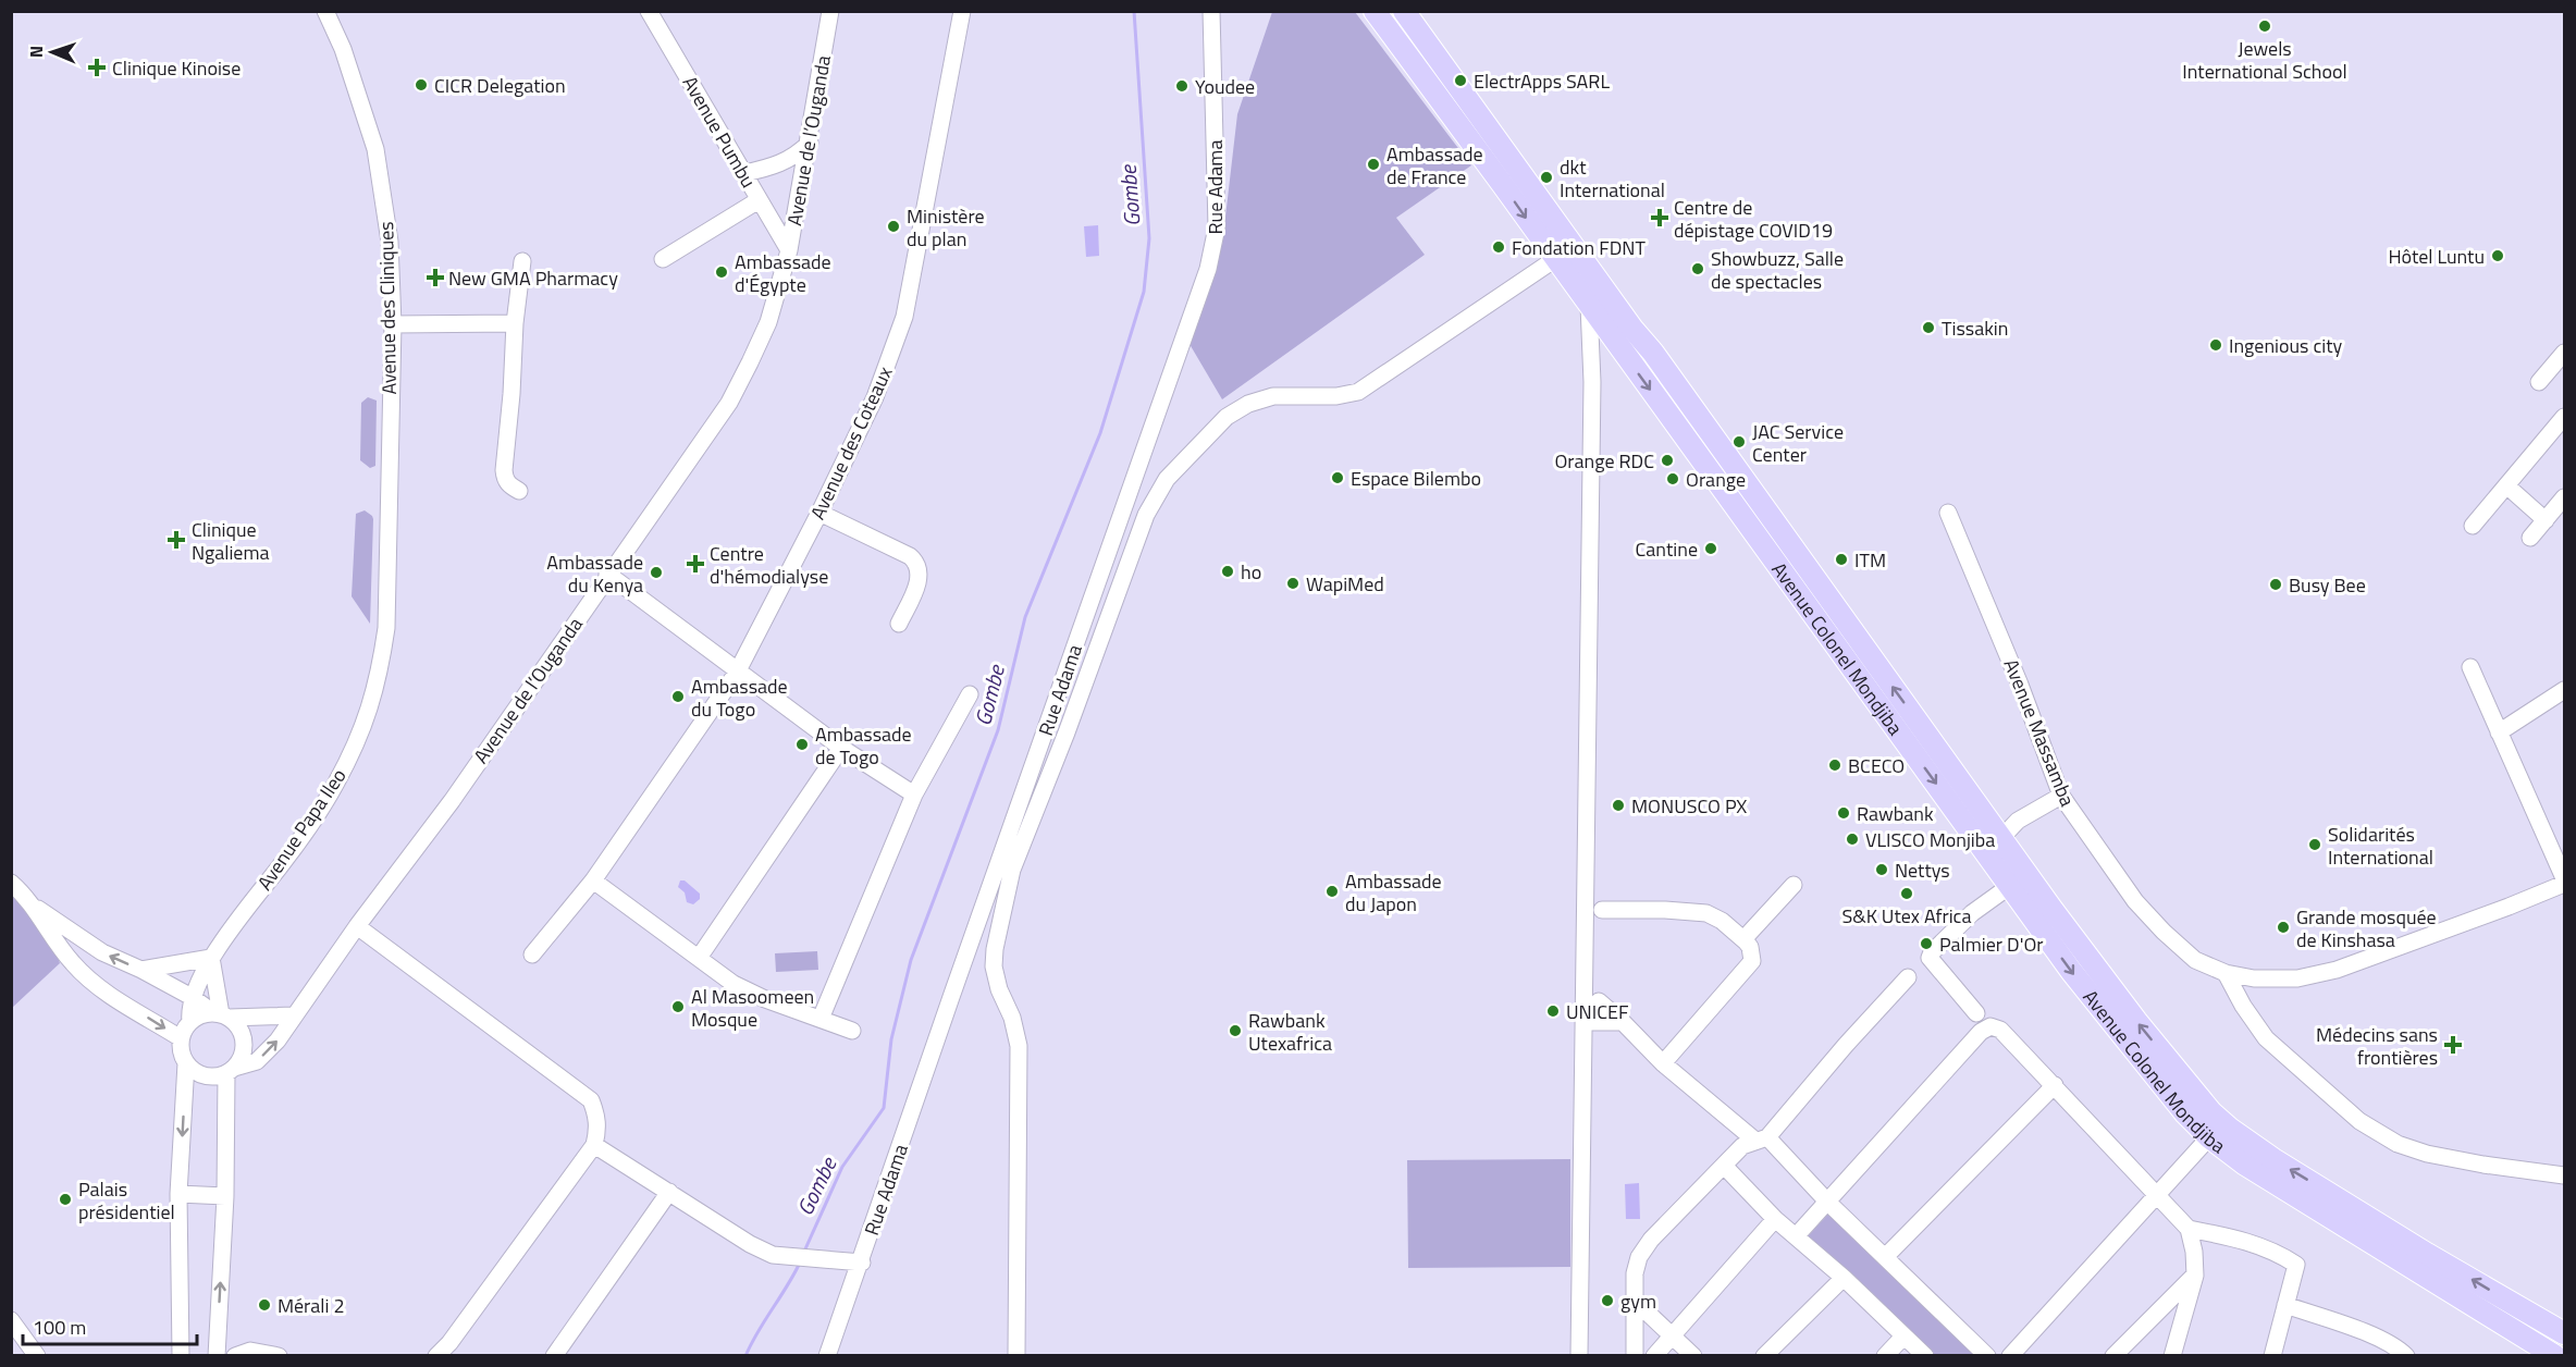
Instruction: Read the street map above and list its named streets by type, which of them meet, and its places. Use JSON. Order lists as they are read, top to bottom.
{
  "streets": {
    "main road": ["Avenue Colonel Mondjiba"],
    "street": [
      "Avenue Pumbu",
      "Avenue de l’Ouganda",
      "Rue Adama",
      "Avenue des Cliniques",
      "Avenue des Coteaux",
      "Avenue Massamba",
      "Avenue Papa Ileo"
    ]
  },
  "crossings": [
    ["Avenue Pumbu", "Avenue de l’Ouganda"],
    ["Avenue de l’Ouganda", "Avenue Papa Ileo"],
    ["Avenue des Cliniques", "Avenue Papa Ileo"]
  ],
  "water": ["Gombe"],
  "places": {
    "other": [
      "Jewels International School",
      "ElectrApps SARL",
      "CICR Delegation",
      "Youdee",
      "Ambassade de France",
      "dkt International",
      "Ministère du plan",
      "Fondation FDNT",
      "Hôtel Luntu",
      "Showbuzz, Salle de spectacles",
      "Ambassade d'Égypte",
      "Tissakin",
      "Ingenious city",
      "JAC Service Center",
      "Orange RDC",
      "Espace Bilembo",
      "Orange",
      "Cantine",
      "ITM",
      "ho",
      "Ambassade du Kenya",
      "WapiMed",
      "Busy Bee",
      "Ambassade du Togo",
      "Ambassade de Togo",
      "BCECO",
      "MONUSCO PX",
      "Rawbank",
      "VLISCO Monjiba",
      "Solidarités International",
      "Nettys",
      "Ambassade du Japon",
      "S&K Utex Africa",
      "Grande mosquée de Kinshasa",
      "Palmier D'Or",
      "Al Masoomeen Mosque",
      "UNICEF",
      "Rawbank Utexafrica",
      "Palais présidentiel",
      "gym",
      "Mérali 2"
    ],
    "health": [
      "Clinique Kinoise",
      "Centre de dépistage COVID19",
      "New GMA Pharmacy",
      "Clinique Ngaliema",
      "Centre d'hémodialyse",
      "Médecins sans frontières"
    ]
  },
  "scale_bar": "100 m",
  "north": "left"
}
